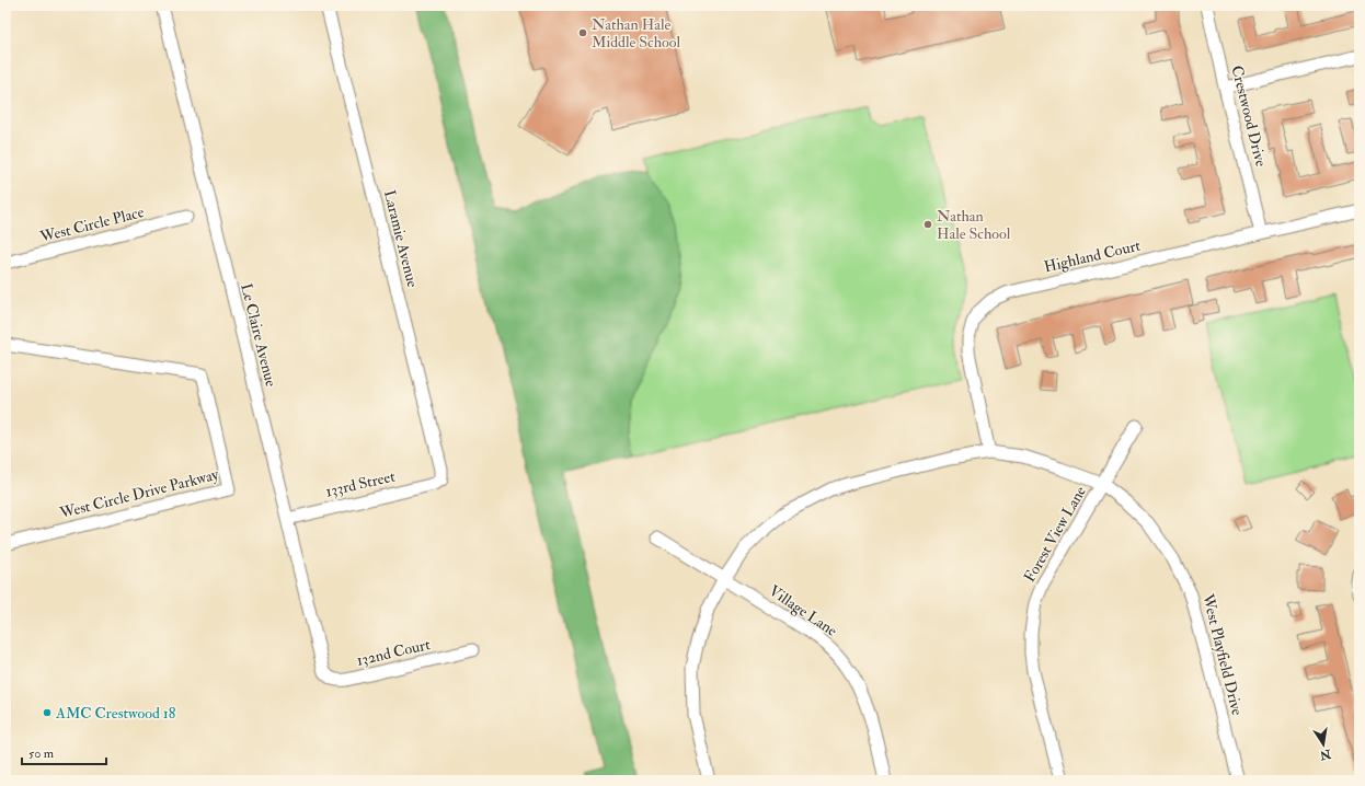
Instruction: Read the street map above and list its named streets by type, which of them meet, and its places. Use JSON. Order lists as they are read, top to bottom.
{
  "streets": {
    "street": [
      "Crestwood Drive",
      "West Circle Place",
      "Laramie Avenue",
      "Highland Court",
      "Le Claire Avenue",
      "133rd Street",
      "West Circle Drive Parkway",
      "Forest View Lane",
      "Village Lane",
      "132nd Court",
      "West Playfield Drive"
    ]
  },
  "crossings": [
    ["Crestwood Drive", "Highland Court"],
    ["Laramie Avenue", "133rd Street"],
    ["Highland Court", "West Playfield Drive"],
    ["Le Claire Avenue", "133rd Street"],
    ["Le Claire Avenue", "132nd Court"],
    ["Forest View Lane", "West Playfield Drive"],
    ["Village Lane", "West Playfield Drive"]
  ],
  "places": ["Nathan Hale Middle School", "Nathan Hale School", "AMC Crestwood 18"],
  "scale_bar": "50 m",
  "north": "bottom"
}
